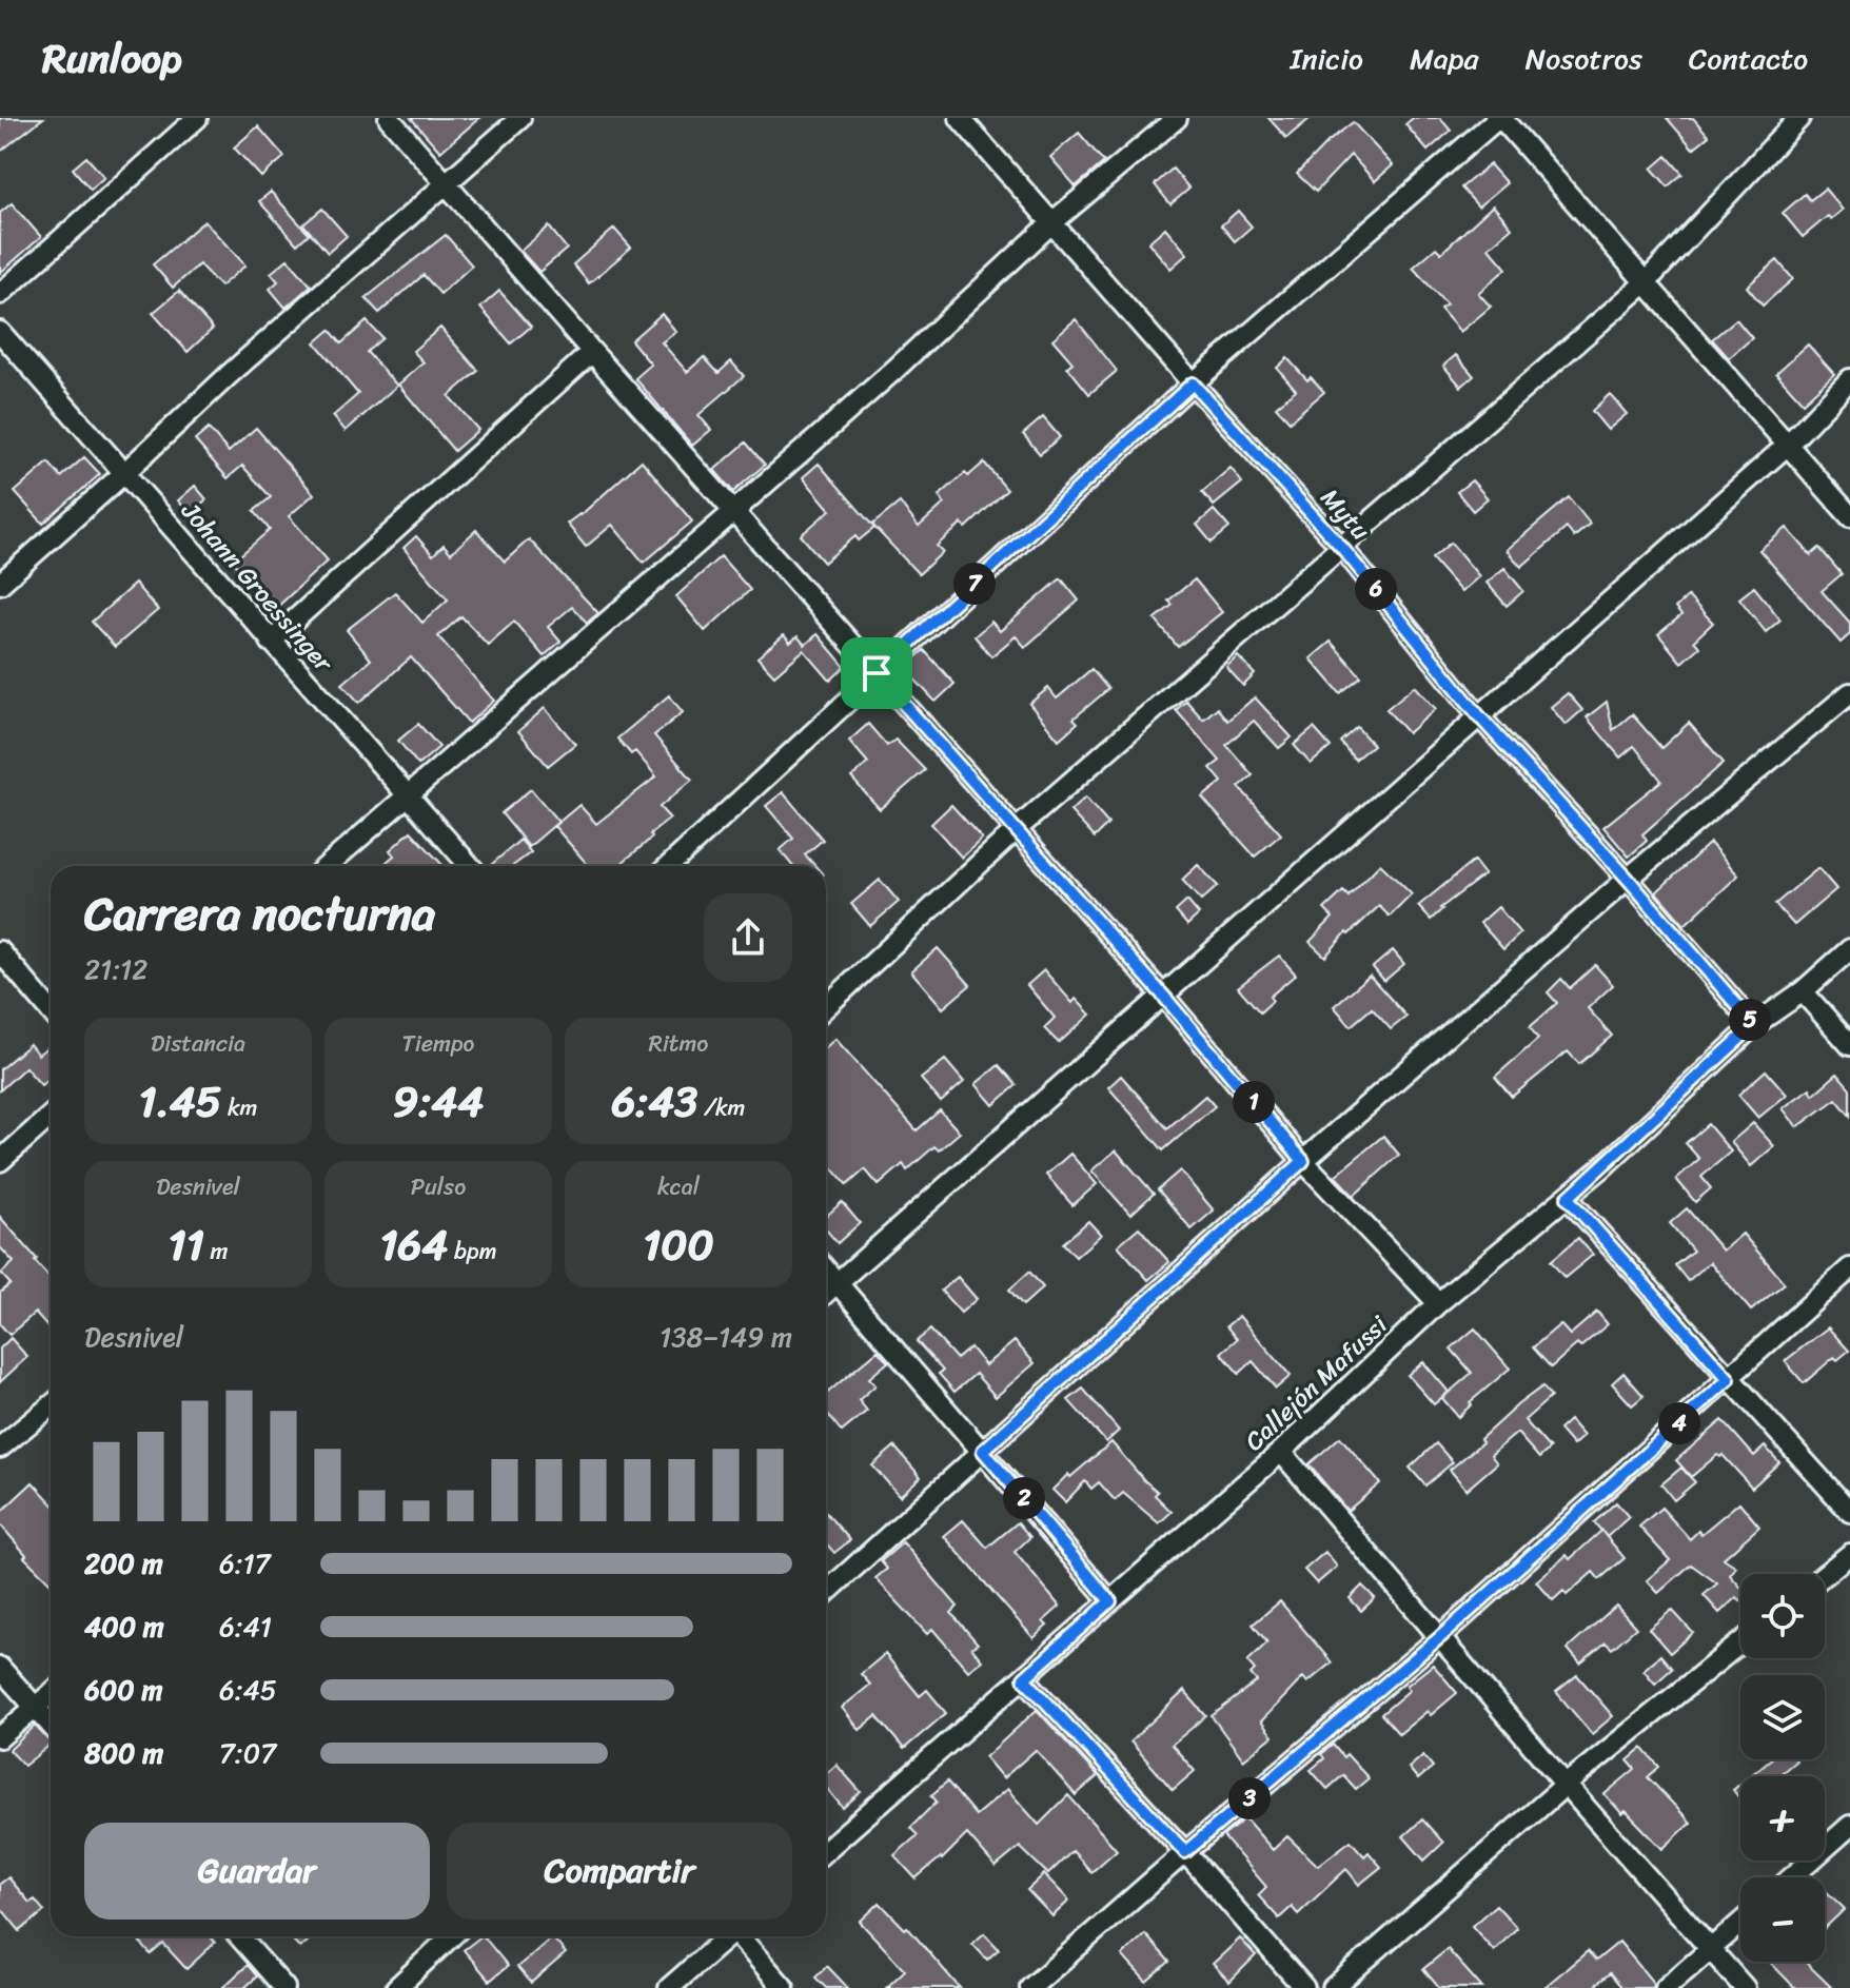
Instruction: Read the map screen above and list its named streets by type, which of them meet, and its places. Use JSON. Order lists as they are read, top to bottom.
{
  "streets": {
    "street": ["Mytu", "Johann Groessinger", "Callejón Mafussi"]
  },
  "crossings": [
    ["Mytu", "Callejón Mafussi"]
  ],
  "page": {
    "header": "Runloop",
    "nav": [
      "Inicio",
      "Mapa",
      "Nosotros",
      "Contacto"
    ],
    "pins": [
      "7",
      "6",
      "5",
      "1",
      "4",
      "2",
      "3"
    ],
    "heading": ["Carrera nocturna", "21:12"],
    "stats": [
      ["Distancia", "1.45 km"],
      ["Tiempo", "9:44"],
      ["Ritmo", "6:43 /km"],
      ["Desnivel", "11 m"],
      ["Pulso", "164 bpm"],
      ["kcal", "100"]
    ],
    "chart": ["Desnivel", "138–149 m"],
    "list": [
      {
        "name": "200 m",
        "note": "6:17"
      },
      {
        "name": "400 m",
        "note": "6:41"
      },
      {
        "name": "600 m",
        "note": "6:45"
      },
      {
        "name": "800 m",
        "note": "7:07"
      }
    ],
    "map_buttons": ["+", "−"],
    "buttons": ["Guardar", "Compartir"]
  }
}
